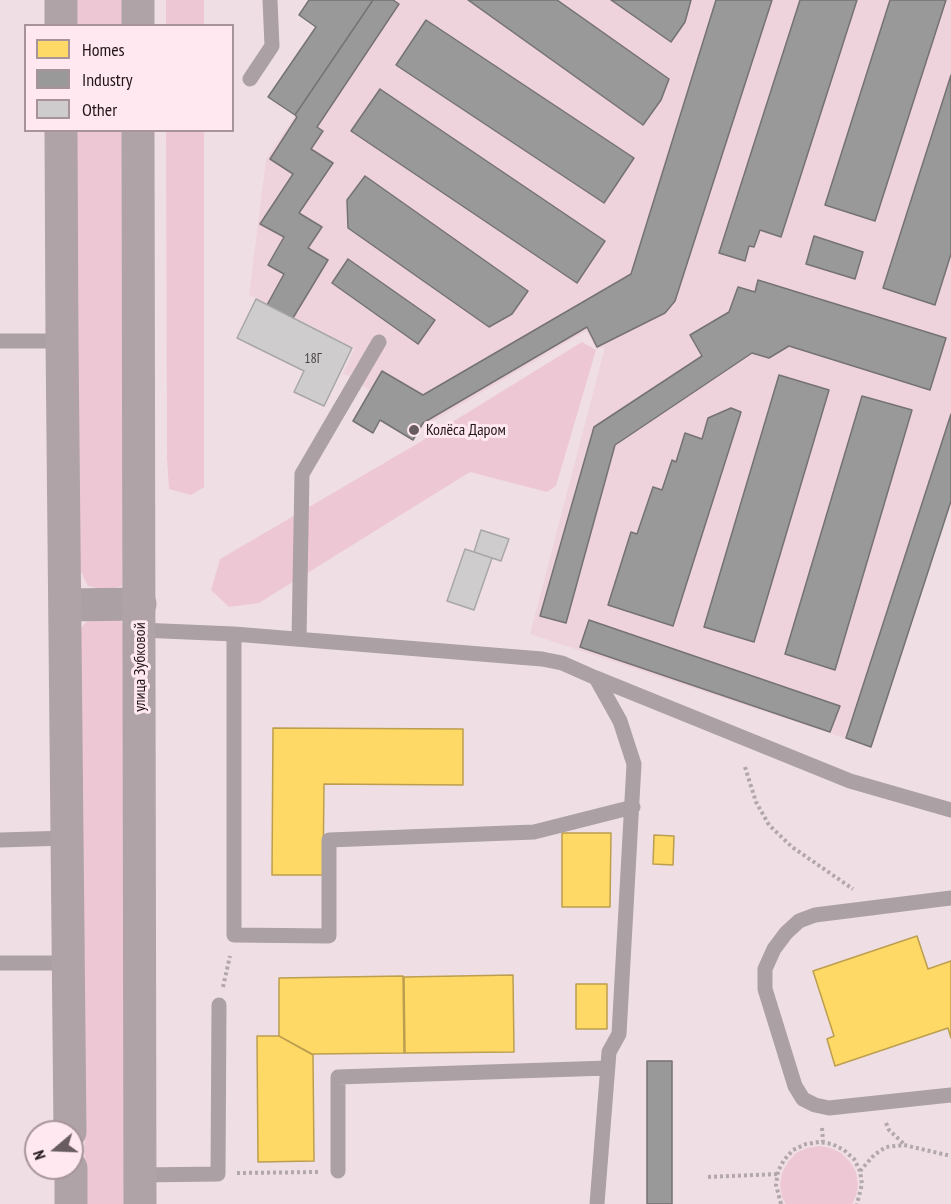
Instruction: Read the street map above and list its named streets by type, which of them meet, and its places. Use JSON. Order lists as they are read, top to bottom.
{
  "streets": {
    "main road": ["улица Зубковой"]
  },
  "places": ["Колёса Даром"],
  "house_numbers": ["18Г"],
  "legend": ["Homes", "Industry", "Other"],
  "north": "left"
}
